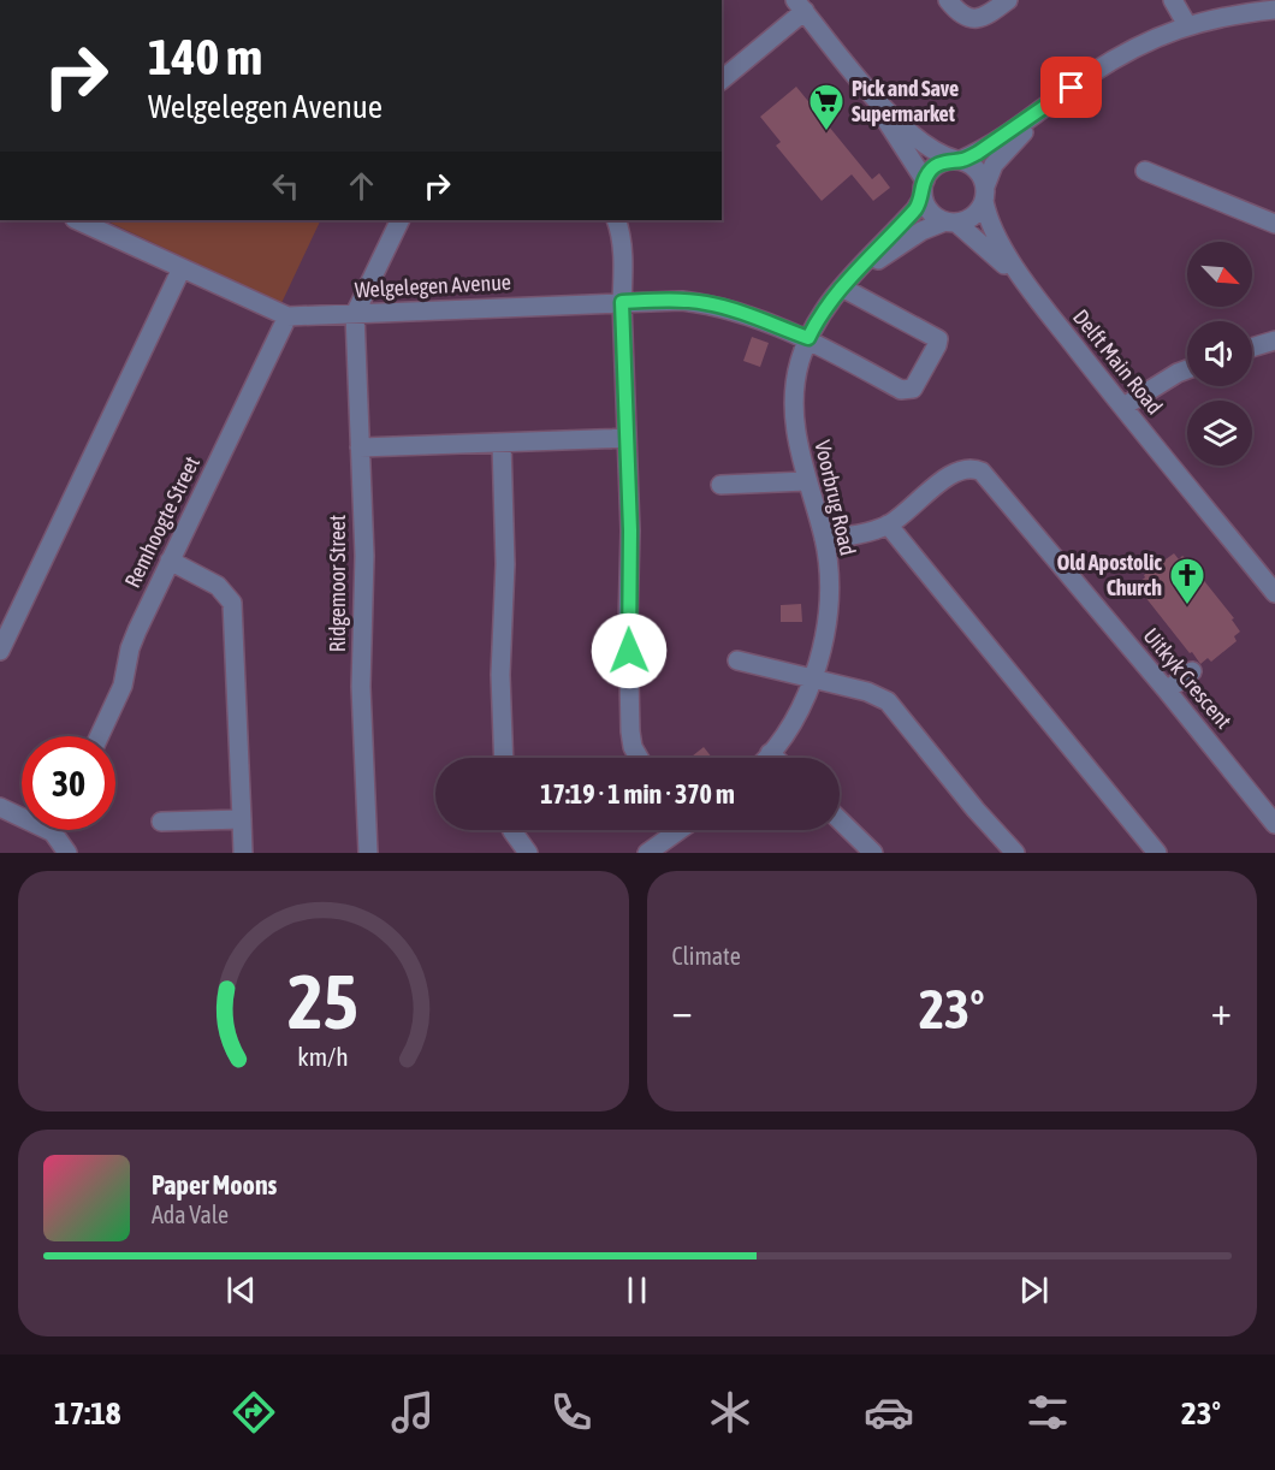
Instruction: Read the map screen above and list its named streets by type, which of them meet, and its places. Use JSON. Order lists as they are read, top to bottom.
{
  "streets": {
    "street": [
      "Welgelegen Avenue",
      "Delft Main Road",
      "Voorbrug Road",
      "Remhoogte Street",
      "Ridgemoor Street",
      "Uitkyk Crescent"
    ]
  },
  "crossings": [
    ["Welgelegen Avenue", "Voorbrug Road"],
    ["Welgelegen Avenue", "Remhoogte Street"],
    ["Welgelegen Avenue", "Ridgemoor Street"],
    ["Delft Main Road", "Voorbrug Road"],
    ["Voorbrug Road", "Uitkyk Crescent"]
  ],
  "places": {
    "supermarket": ["Pick and Save Supermarket"],
    "church": ["Old Apostolic Church"]
  },
  "north": "bottom right",
  "page": {
    "turn": ["140 m", "Welgelegen Avenue"],
    "limit": "30",
    "trip": "17:19 · 1 min · 370 m",
    "tile": "Climate",
    "heat": ["−", "23°", "+"],
    "song": ["Paper Moons", "Ada Vale"],
    "tabs": ["17:18", "23°"],
    "gauge": ["25", "km/h"]
  }
}
